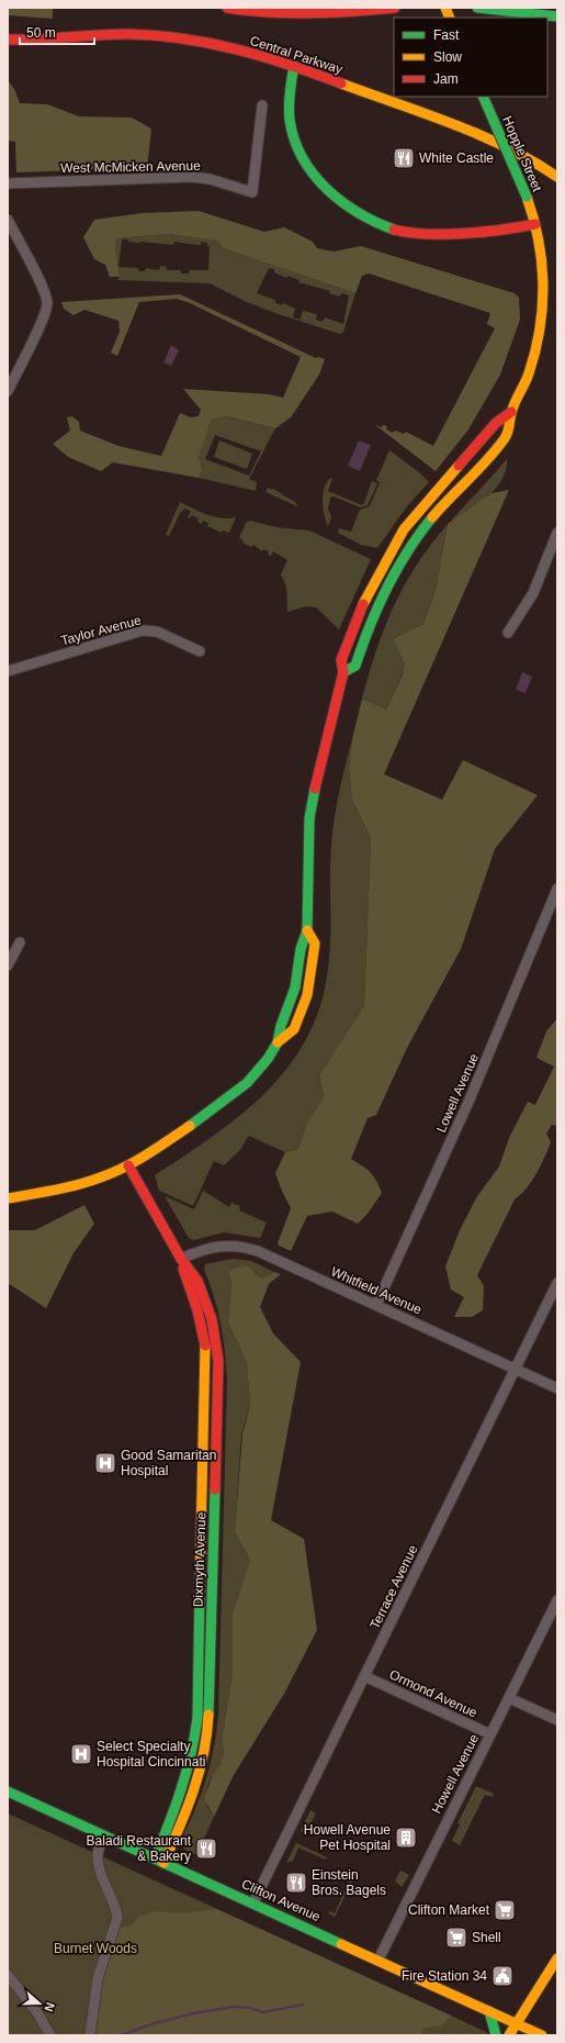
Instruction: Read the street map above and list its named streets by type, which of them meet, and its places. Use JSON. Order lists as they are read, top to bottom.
{
  "streets": {
    "main road": [
      "Central Parkway",
      "Hopple Street",
      "Dixmyth Avenue",
      "Clifton Avenue"
    ],
    "street": [
      "West McMicken Avenue",
      "Taylor Avenue",
      "Lowell Avenue",
      "Whitfield Avenue",
      "Terrace Avenue",
      "Ormond Avenue",
      "Howell Avenue"
    ]
  },
  "crossings": [
    ["Lowell Avenue", "Whitfield Avenue"],
    ["Whitfield Avenue", "Dixmyth Avenue"],
    ["Whitfield Avenue", "Terrace Avenue"],
    ["Dixmyth Avenue", "Clifton Avenue"],
    ["Terrace Avenue", "Ormond Avenue"],
    ["Terrace Avenue", "Clifton Avenue"],
    ["Ormond Avenue", "Howell Avenue"],
    ["Howell Avenue", "Clifton Avenue"]
  ],
  "parks": ["Burnet Woods"],
  "places": {
    "restaurant": ["White Castle", "Baladi Restaurant & Bakery", "Einstein Bros. Bagels"],
    "hospital": ["Good Samaritan Hospital", "Select Specialty Hospital Cincinnati"],
    "building": ["Howell Avenue Pet Hospital"],
    "supermarket": ["Clifton Market", "Shell"],
    "public building": ["Fire Station 34"]
  },
  "legend": ["Fast", "Slow", "Jam"],
  "scale_bar": "50 m",
  "north": "right"
}
